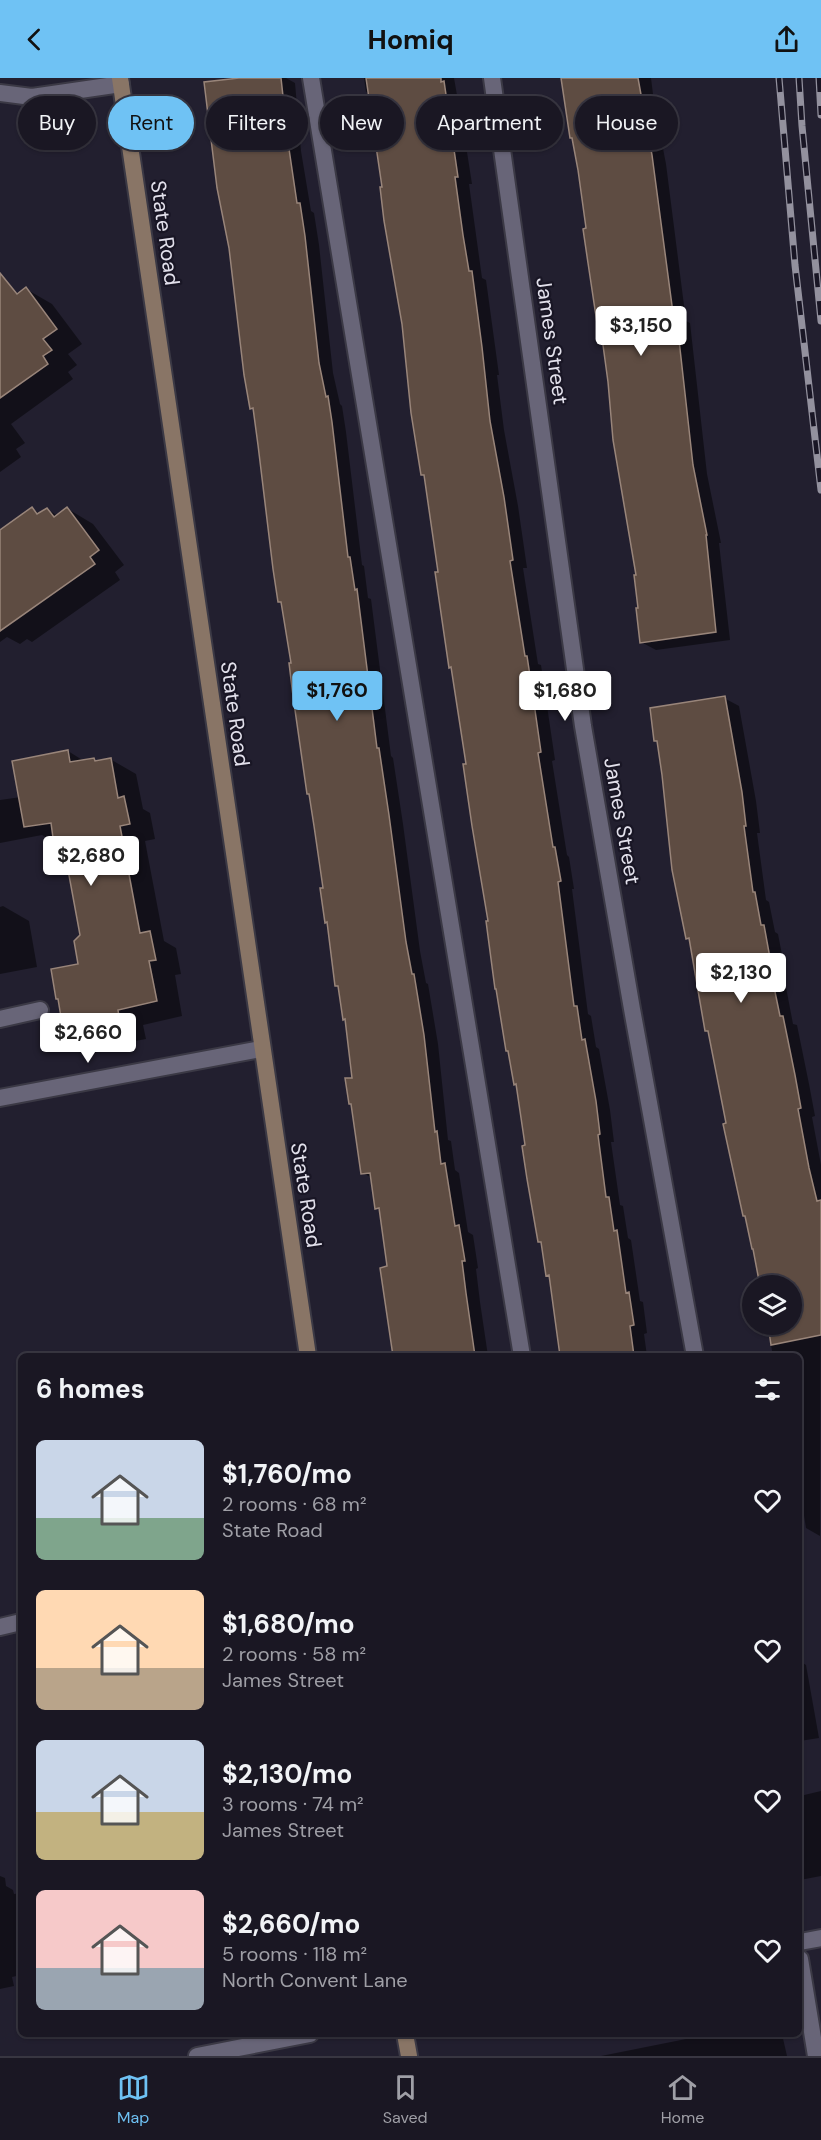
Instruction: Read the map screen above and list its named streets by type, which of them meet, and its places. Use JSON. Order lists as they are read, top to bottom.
{
  "streets": {
    "main road": ["State Road"],
    "street": ["James Street"]
  },
  "page": {
    "header": "Homiq",
    "chip": [
      "Buy",
      "Rent",
      "Filters",
      "New",
      "Apartment",
      "House"
    ],
    "price": [
      "$3,150",
      "$1,760",
      "$1,680",
      "$2,680",
      "$2,130",
      "$2,660"
    ],
    "heading": "6 homes",
    "list": [
      {
        "name": "$1,760/mo",
        "note": "2 rooms · 68 m² · State Road"
      },
      {
        "name": "$1,680/mo",
        "note": "2 rooms · 58 m² · James Street"
      },
      {
        "name": "$2,130/mo",
        "note": "3 rooms · 74 m² · James Street"
      },
      {
        "name": "$2,660/mo",
        "note": "5 rooms · 118 m² · North Convent Lane"
      }
    ],
    "tabs": ["Map", "Saved", "Home"]
  }
}
